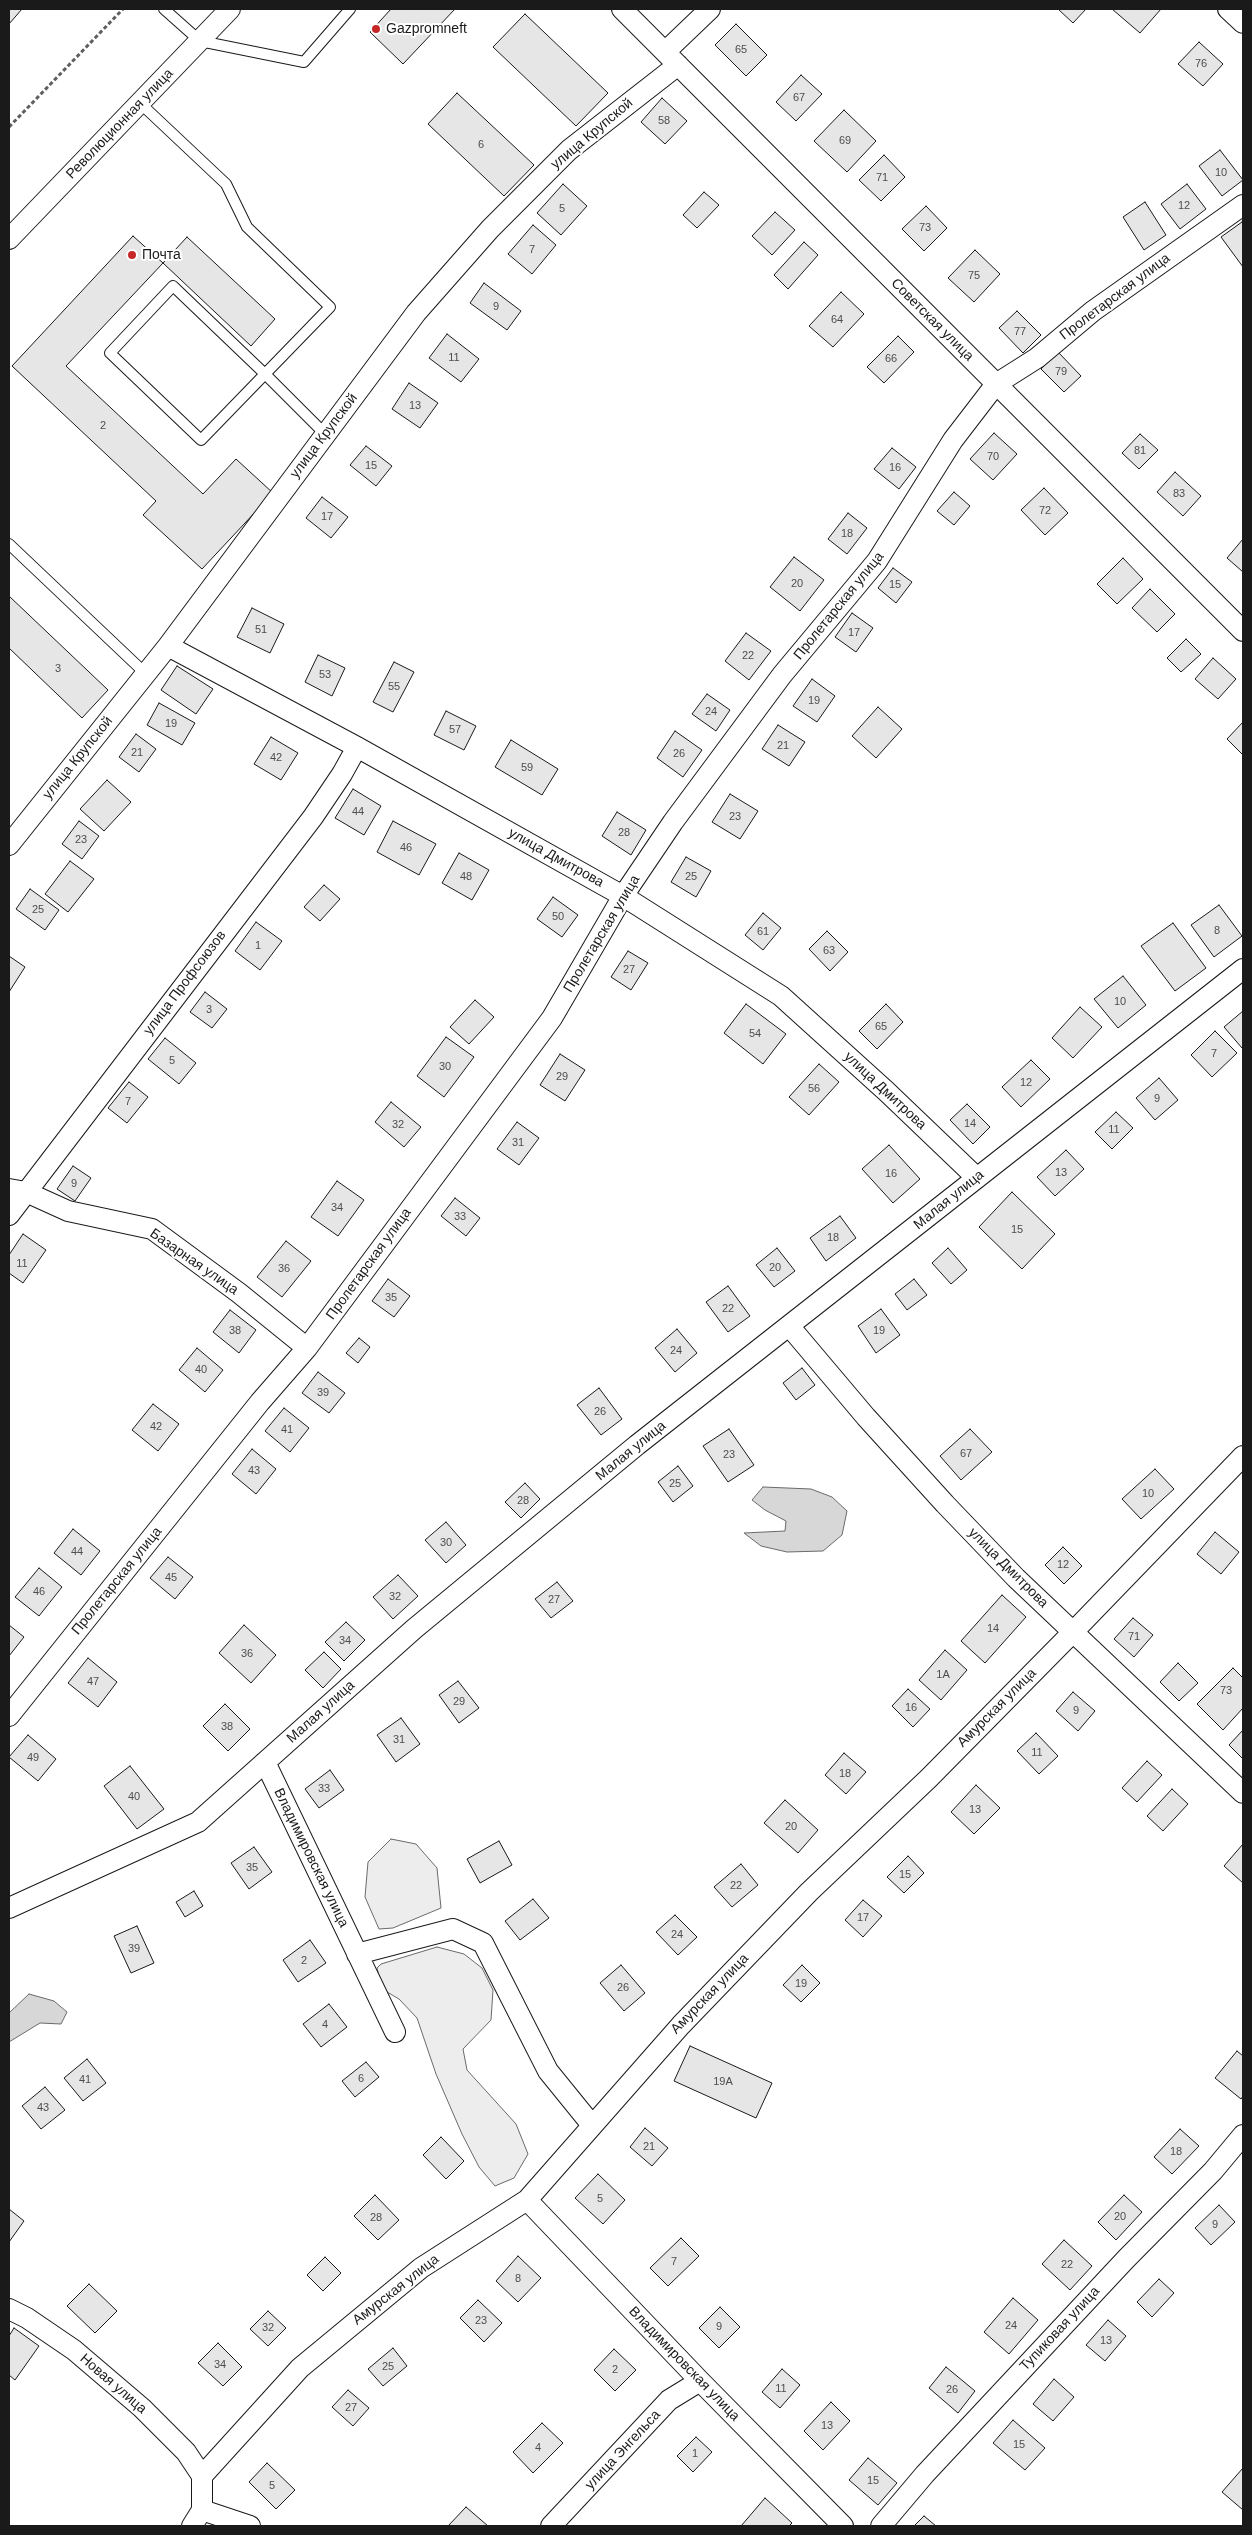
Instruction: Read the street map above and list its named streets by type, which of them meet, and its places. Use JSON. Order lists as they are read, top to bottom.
{
  "streets": {
    "street": [
      "Революционная улица",
      "улица Крупской",
      "Пролетарская улица",
      "Советская улица",
      "улица Дмитрова",
      "улица Профсоюзов",
      "Малая улица",
      "Базарная улица",
      "Амурская улица",
      "Владимировская улица",
      "Тупиковая улица",
      "Новая улица",
      "улица Энгельса"
    ]
  },
  "crossings": [
    ["улица Крупской", "Советская улица"],
    ["улица Крупской", "улица Дмитрова"],
    ["Пролетарская улица", "Советская улица"],
    ["Пролетарская улица", "улица Дмитрова"],
    ["Пролетарская улица", "Базарная улица"],
    ["улица Дмитрова", "улица Профсоюзов"],
    ["улица Дмитрова", "Малая улица"],
    ["улица Дмитрова", "Амурская улица"],
    ["улица Профсоюзов", "Базарная улица"],
    ["Малая улица", "Владимировская улица"],
    ["Амурская улица", "Владимировская улица"],
    ["Амурская улица", "Новая улица"],
    ["Владимировская улица", "улица Энгельса"]
  ],
  "places": ["Gazpromneft", "Почта"],
  "house_numbers": [
    "65",
    "76",
    "67",
    "58",
    "69",
    "6",
    "10",
    "71",
    "12",
    "5",
    "73",
    "7",
    "75",
    "9",
    "64",
    "77",
    "11",
    "66",
    "79",
    "13",
    "2",
    "81",
    "70",
    "15",
    "16",
    "83",
    "72",
    "17",
    "18",
    "20",
    "15",
    "51",
    "17",
    "22",
    "3",
    "53",
    "55",
    "19",
    "24",
    "19",
    "57",
    "21",
    "21",
    "26",
    "42",
    "59",
    "44",
    "23",
    "28",
    "23",
    "46",
    "48",
    "25",
    "25",
    "50",
    "8",
    "61",
    "1",
    "63",
    "27",
    "10",
    "3",
    "65",
    "54",
    "7",
    "5",
    "30",
    "29",
    "12",
    "56",
    "9",
    "7",
    "14",
    "32",
    "11",
    "31",
    "13",
    "16",
    "9",
    "34",
    "33",
    "15",
    "18",
    "11",
    "20",
    "36",
    "35",
    "22",
    "38",
    "19",
    "24",
    "40",
    "39",
    "26",
    "42",
    "41",
    "67",
    "23",
    "43",
    "25",
    "10",
    "28",
    "30",
    "44",
    "12",
    "45",
    "46",
    "32",
    "27",
    "14",
    "71",
    "34",
    "36",
    "1А",
    "47",
    "73",
    "29",
    "16",
    "9",
    "38",
    "31",
    "11",
    "49",
    "18",
    "33",
    "40",
    "13",
    "20",
    "35",
    "15",
    "22",
    "17",
    "24",
    "39",
    "2",
    "19",
    "26",
    "4",
    "6",
    "41",
    "19А",
    "43",
    "21",
    "18",
    "5",
    "20",
    "28",
    "9",
    "7",
    "22",
    "8",
    "23",
    "24",
    "9",
    "32",
    "13",
    "34",
    "25",
    "2",
    "11",
    "26",
    "27",
    "13",
    "15",
    "4",
    "1",
    "15",
    "5"
  ]
}
